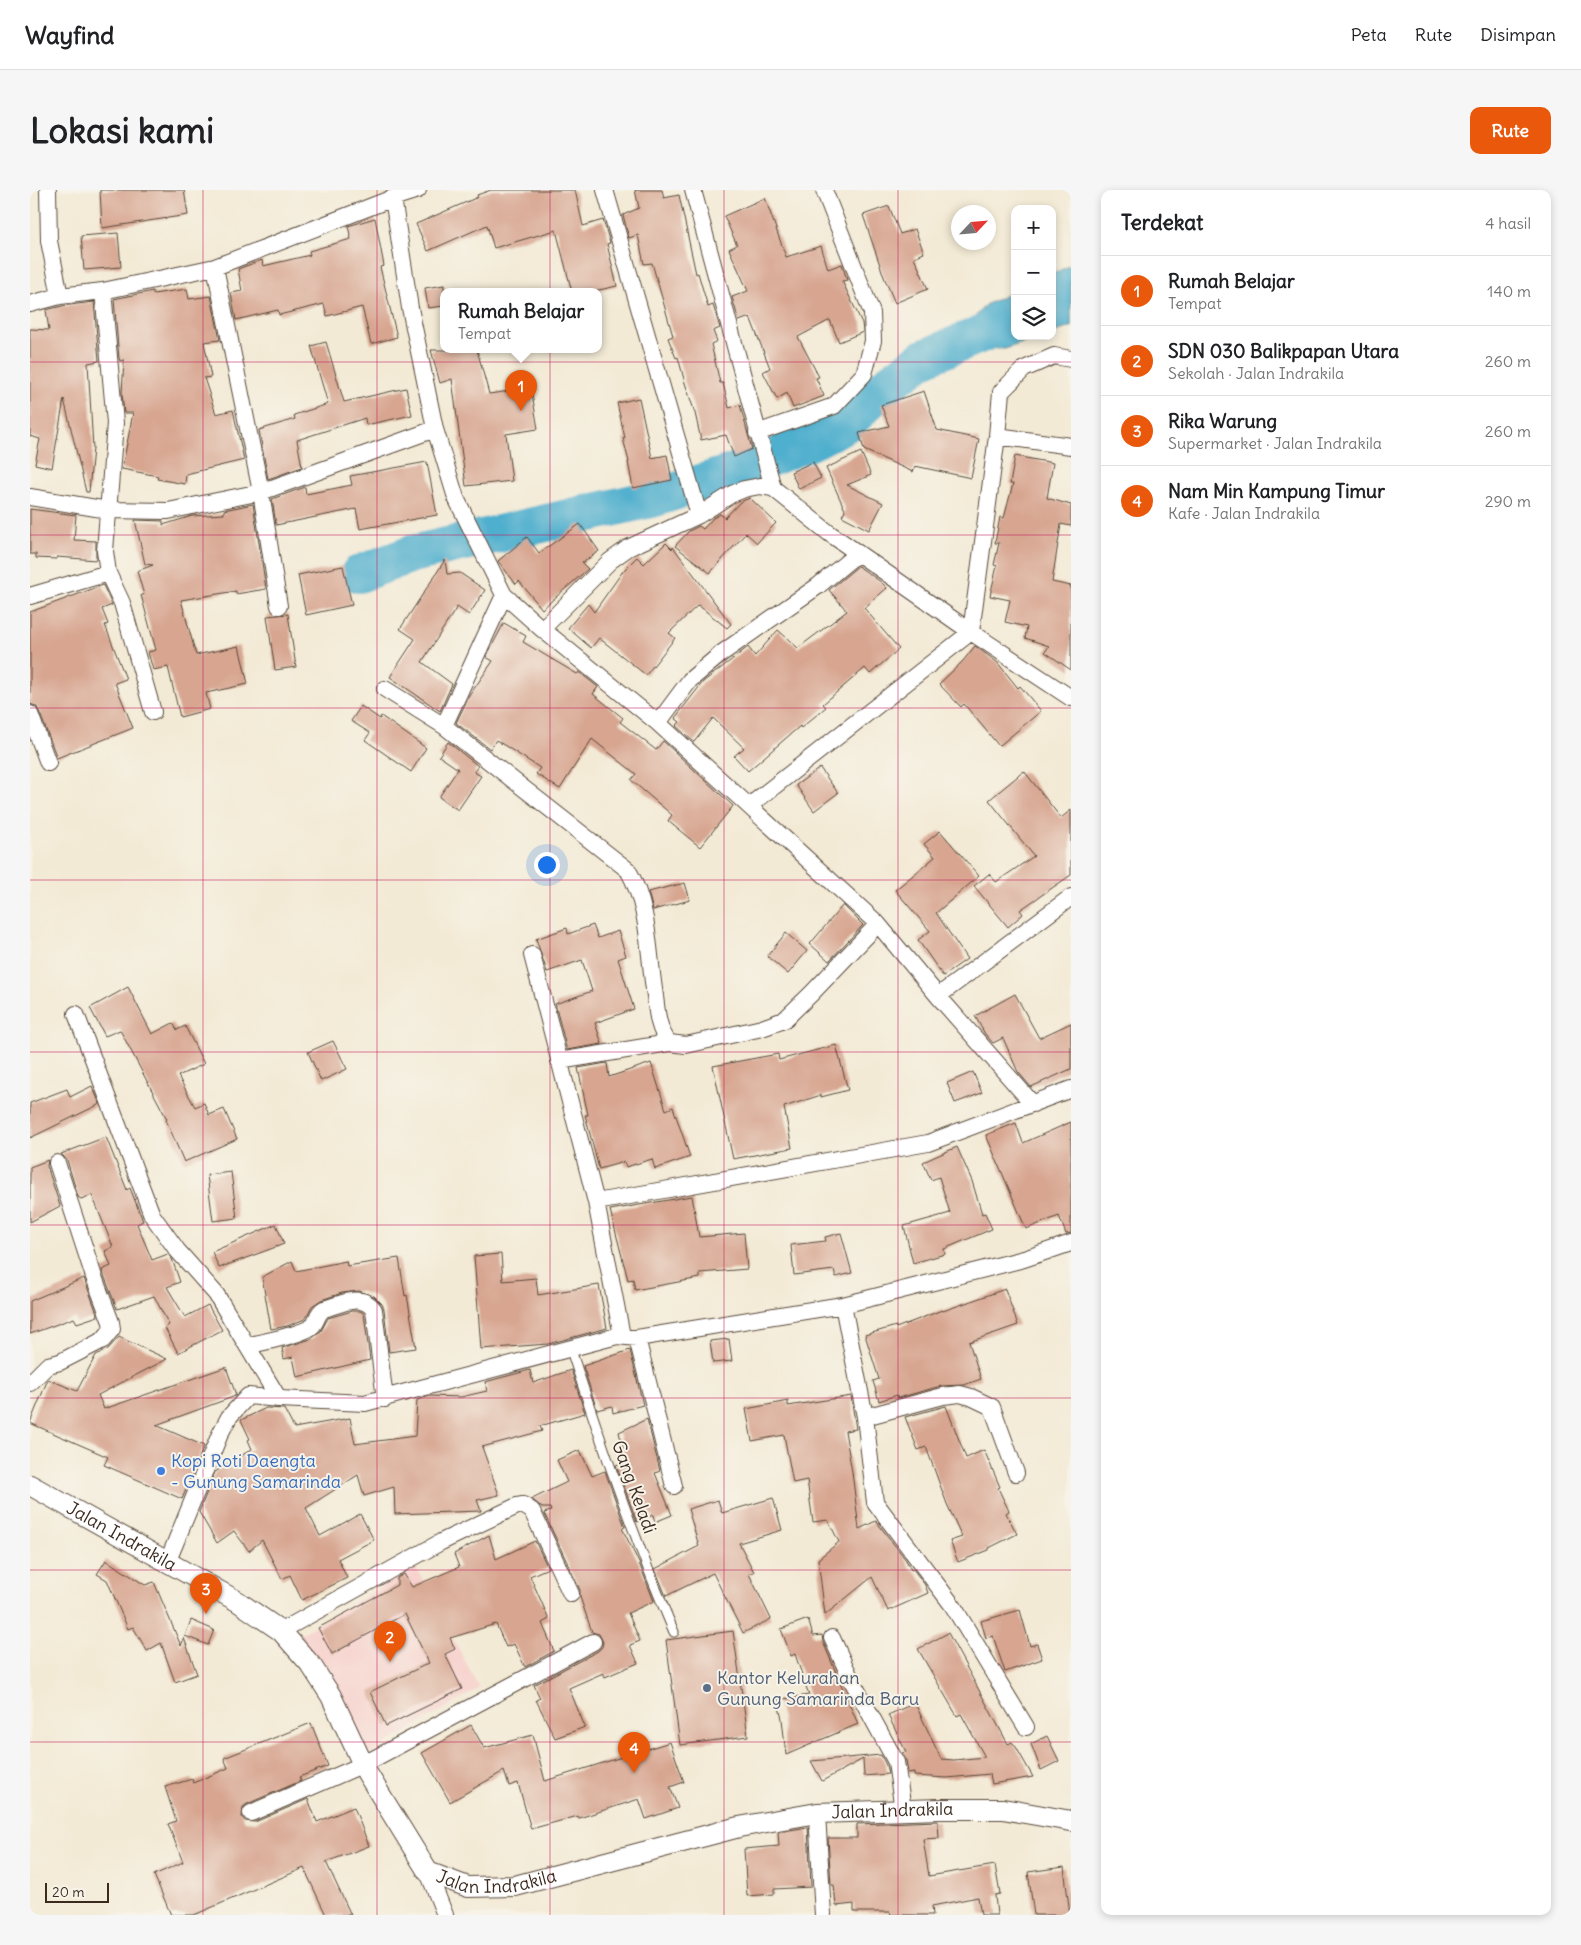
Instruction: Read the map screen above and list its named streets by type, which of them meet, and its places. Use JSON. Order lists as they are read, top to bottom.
{
  "streets": {
    "street": ["Jalan Indrakila"],
    "lane": ["Gang Keladi"]
  },
  "places": ["Kopi Roti Daengta - Gunung Samarinda", "Kantor Kelurahan Gunung Samarinda Baru"],
  "scale_bar": "20 m",
  "north": "top right",
  "page": {
    "header": "Wayfind",
    "nav": ["Peta", "Rute", "Disimpan"],
    "buttons": "Rute",
    "title": "Lokasi kami",
    "heading": ["Terdekat", "4 hasil"],
    "map_buttons": ["+", "−"],
    "list": [
      {
        "mark": "1",
        "name": "Rumah Belajar",
        "note": "Tempat",
        "value": "140 m"
      },
      {
        "mark": "2",
        "name": "SDN 030 Balikpapan Utara",
        "note": "Sekolah · Jalan Indrakila",
        "value": "260 m"
      },
      {
        "mark": "3",
        "name": "Rika Warung",
        "note": "Supermarket · Jalan Indrakila",
        "value": "260 m"
      },
      {
        "mark": "4",
        "name": "Nam Min Kampung Timur",
        "note": "Kafe · Jalan Indrakila",
        "value": "290 m"
      }
    ],
    "popup": ["Rumah Belajar", "Tempat"],
    "pins": [
      "1",
      "3",
      "2",
      "4"
    ],
    "scale": "20 m"
  }
}
